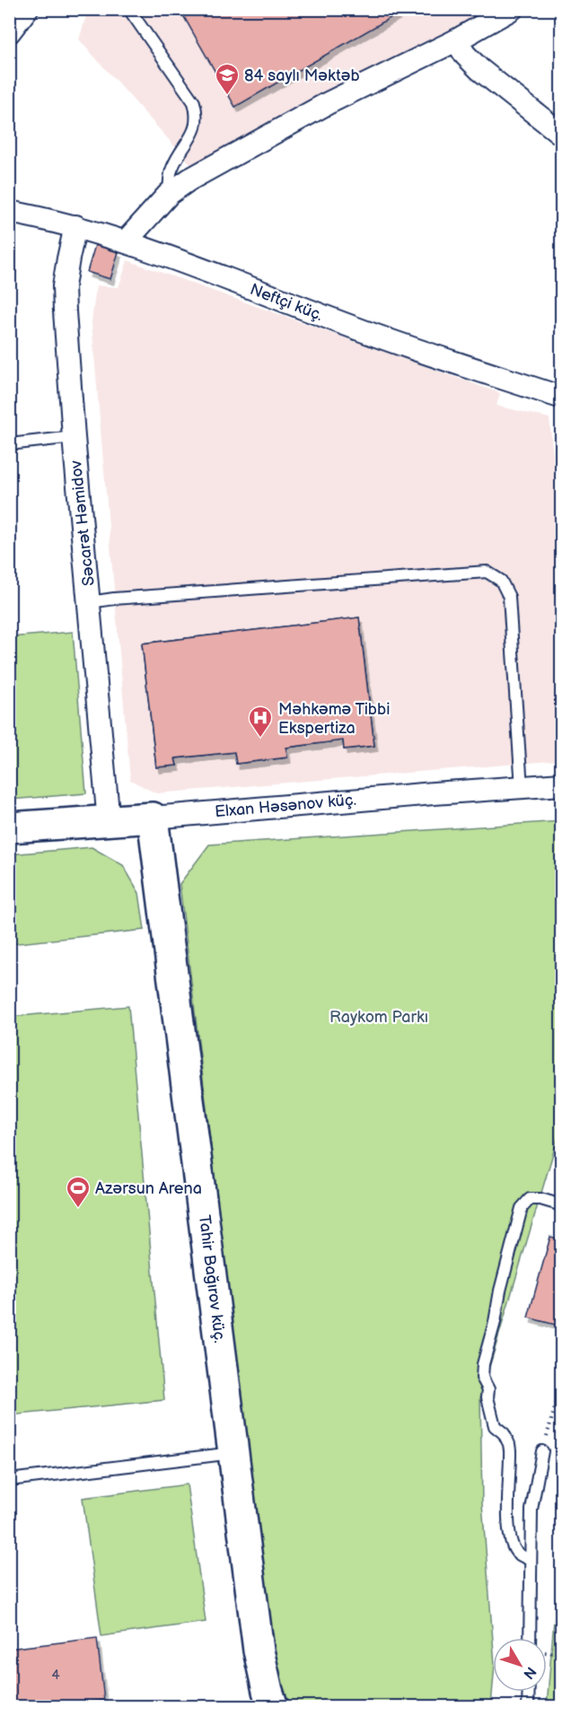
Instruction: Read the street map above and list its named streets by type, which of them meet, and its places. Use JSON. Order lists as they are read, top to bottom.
{
  "streets": {
    "street": [
      "Neftçi küç.",
      "Səcarət Həmidov",
      "Elxan Həsənov küç.",
      "Tahir Bağırov küç."
    ]
  },
  "crossings": [
    ["Neftçi küç.", "Səcarət Həmidov"],
    ["Səcarət Həmidov", "Elxan Həsənov küç."],
    ["Elxan Həsənov küç.", "Tahir Bağırov küç."]
  ],
  "parks": ["Raykom Parkı"],
  "places": {
    "school or university": ["84 saylı Məktəb"],
    "hospital": ["Məhkəmə Tibbi Ekspertiza"],
    "sports": ["Azərsun Arena"]
  },
  "house_numbers": ["4"],
  "north": "bottom right"
}
